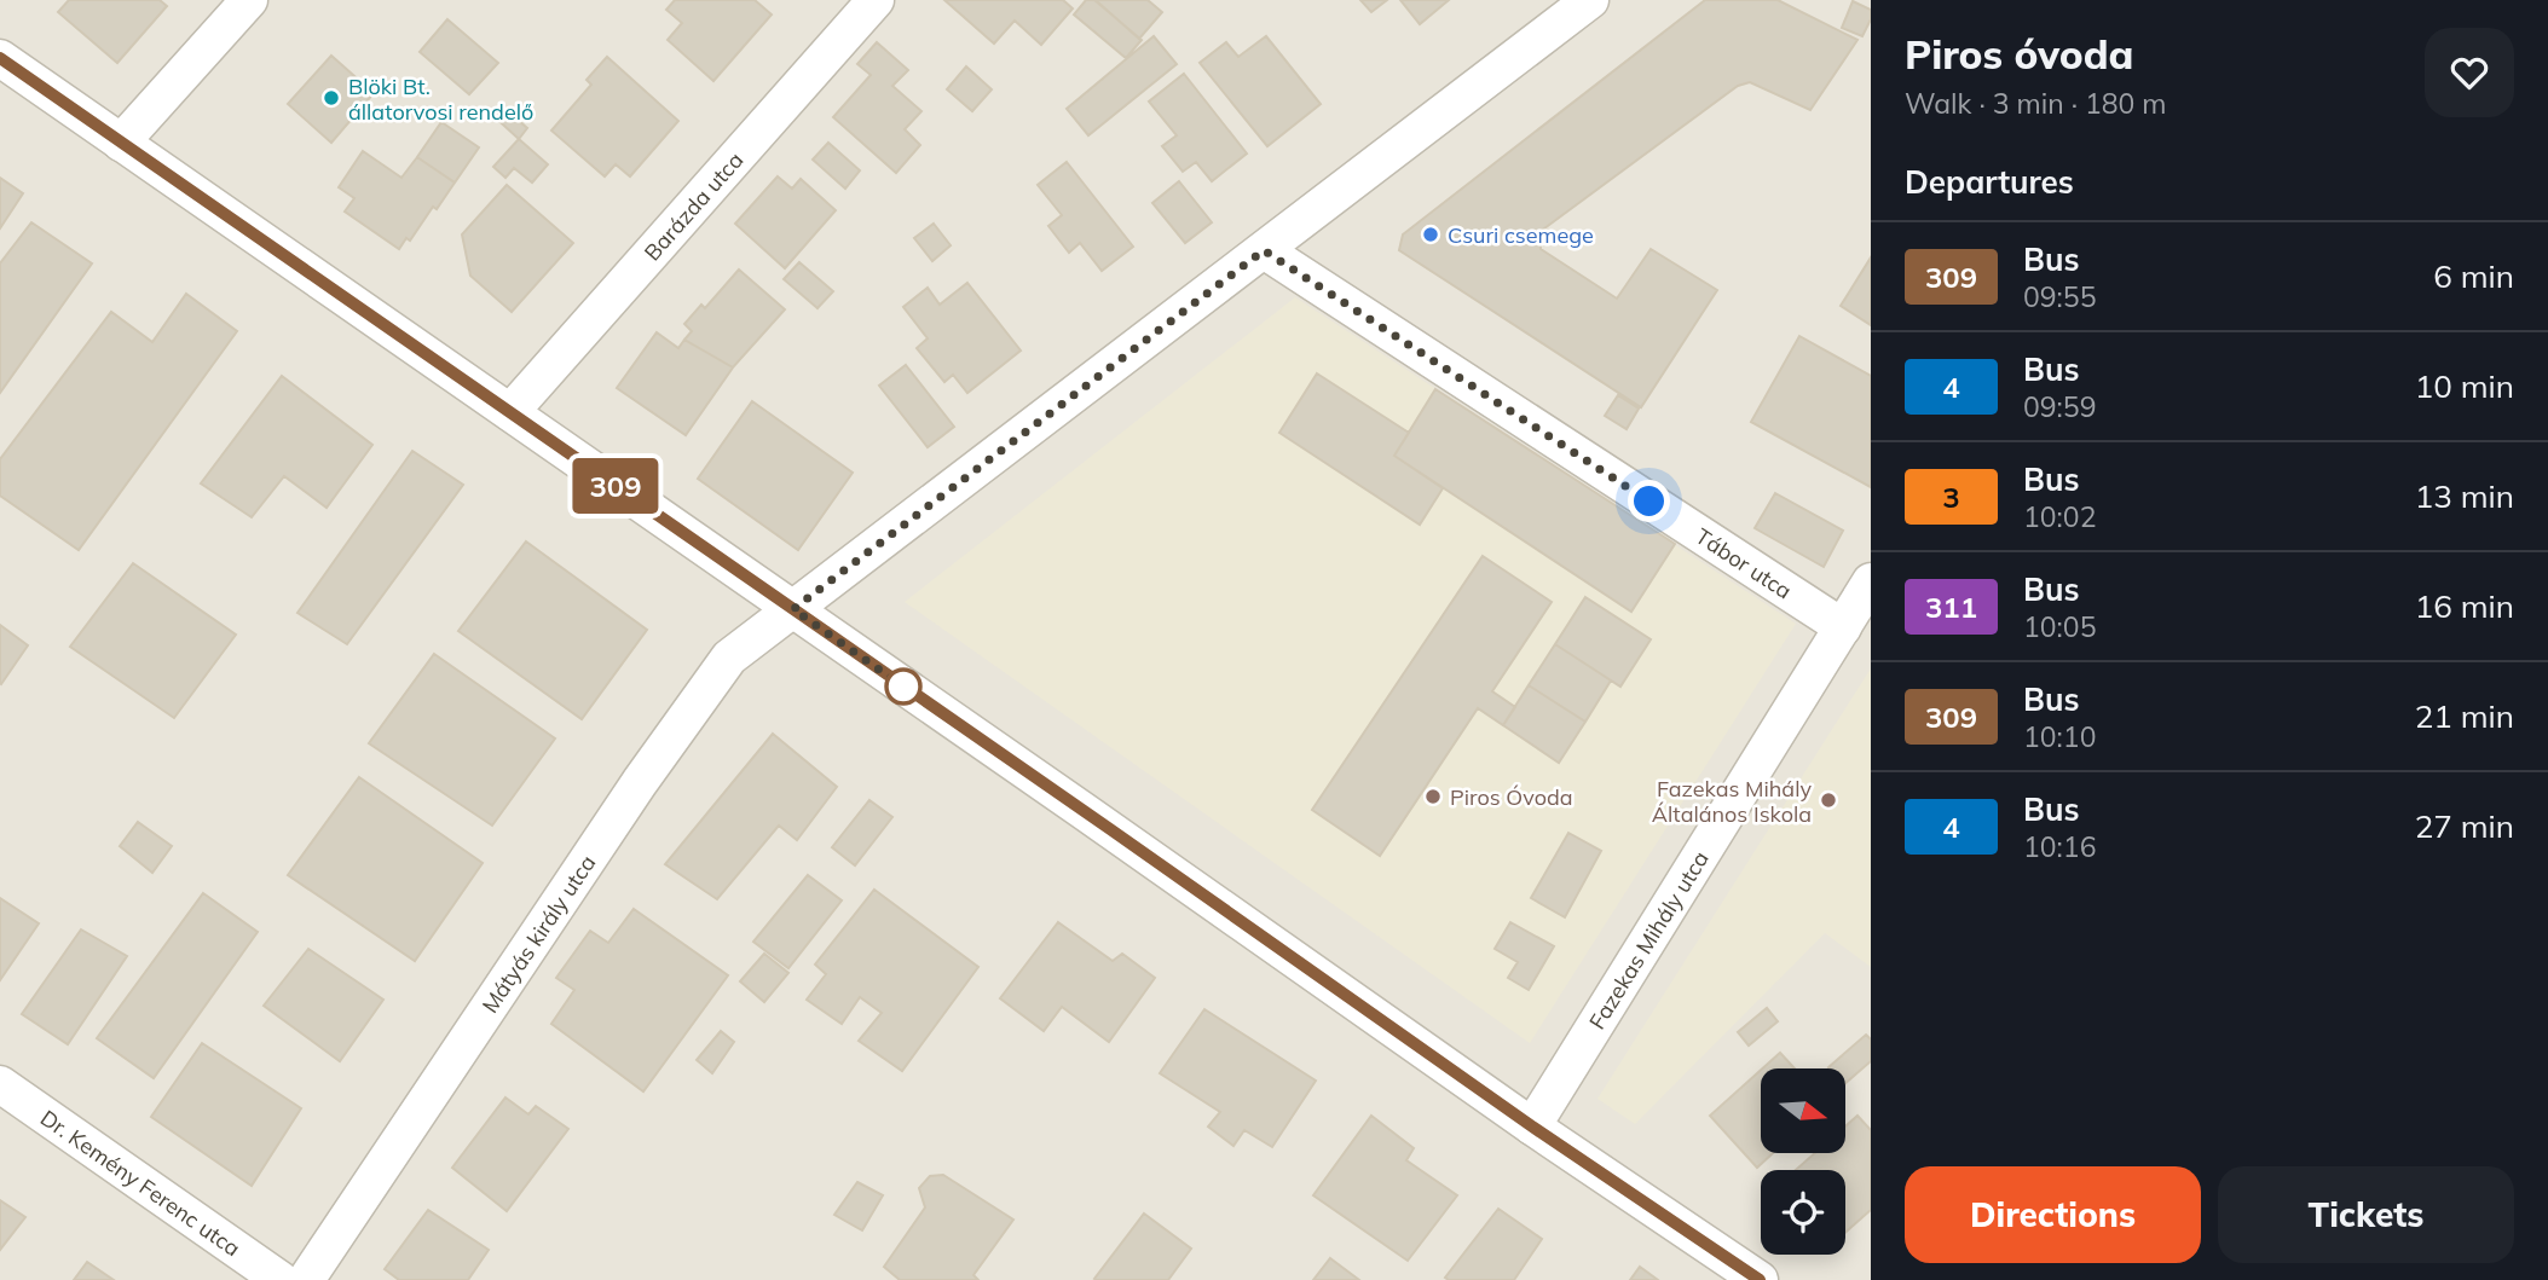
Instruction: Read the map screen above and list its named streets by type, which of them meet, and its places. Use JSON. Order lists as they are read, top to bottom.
{
  "streets": {
    "street": [
      "Barázda utca",
      "Tábor utca",
      "Mátyás király utca",
      "Fazekas Mihály utca",
      "Dr. Kemény Ferenc utca"
    ]
  },
  "crossings": [
    ["Tábor utca", "Fazekas Mihály utca"]
  ],
  "places": [
    "Blöki Bt. állatorvosi rendelő",
    "Csuri csemege",
    "Piros Óvoda",
    "Fazekas Mihály Általános Iskola"
  ],
  "lines": ["bus line 309"],
  "north": "right",
  "page": {
    "on_map": "309",
    "heading": [
      ["Piros óvoda", "Walk · 3 min · 180 m"],
      "Departures"
    ],
    "list": [
      {
        "mark": "309",
        "name": "Bus",
        "note": "09:55",
        "value": "6 min"
      },
      {
        "mark": "4",
        "name": "Bus",
        "note": "09:59",
        "value": "10 min"
      },
      {
        "mark": "3",
        "name": "Bus",
        "note": "10:02",
        "value": "13 min"
      },
      {
        "mark": "311",
        "name": "Bus",
        "note": "10:05",
        "value": "16 min"
      },
      {
        "mark": "309",
        "name": "Bus",
        "note": "10:10",
        "value": "21 min"
      },
      {
        "mark": "4",
        "name": "Bus",
        "note": "10:16",
        "value": "27 min"
      }
    ],
    "buttons": ["Directions", "Tickets"]
  }
}
